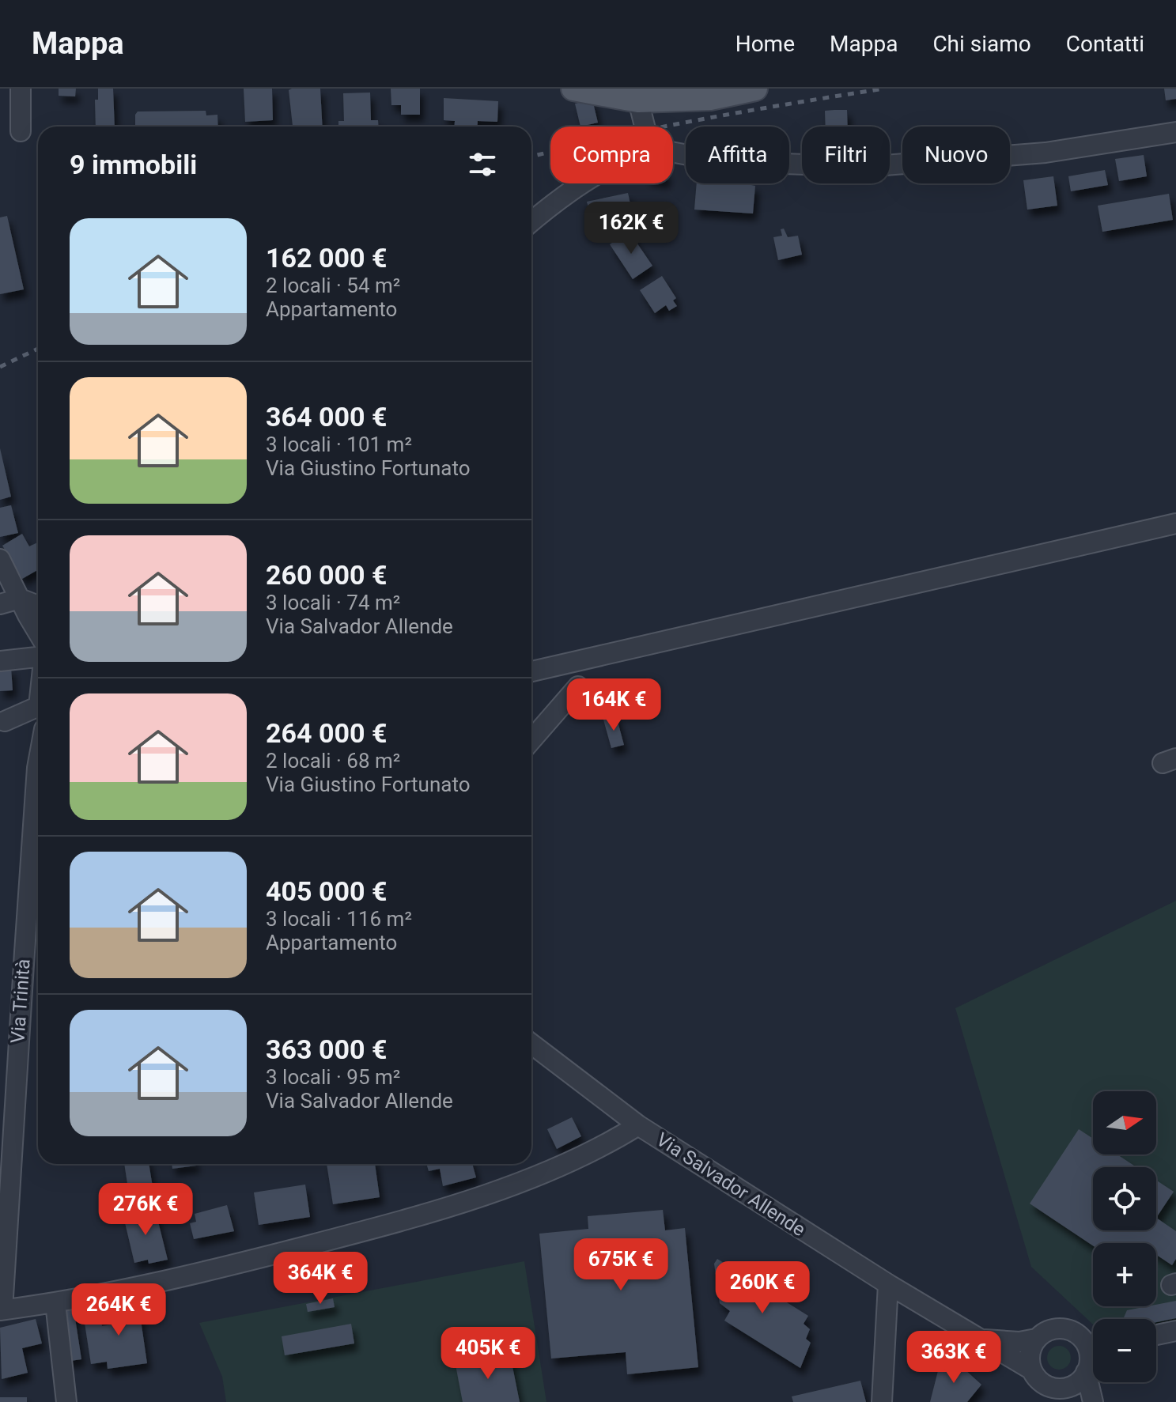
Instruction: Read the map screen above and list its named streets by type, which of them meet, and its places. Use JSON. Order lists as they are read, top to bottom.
{
  "streets": {
    "street": ["Via Trinità", "Via Salvador Allende"]
  },
  "north": "right",
  "page": {
    "header": "Mappa",
    "nav": [
      "Home",
      "Mappa",
      "Chi siamo",
      "Contatti"
    ],
    "chip": [
      "Compra",
      "Affitta",
      "Filtri",
      "Nuovo"
    ],
    "heading": "9 immobili",
    "price": [
      "162K €",
      "164K €",
      "276K €",
      "675K €",
      "364K €",
      "260K €",
      "264K €",
      "405K €",
      "363K €"
    ],
    "list": [
      {
        "name": "162 000 €",
        "note": "2 locali · 54 m² · Appartamento"
      },
      {
        "name": "364 000 €",
        "note": "3 locali · 101 m² · Via Giustino Fortunato"
      },
      {
        "name": "260 000 €",
        "note": "3 locali · 74 m² · Via Salvador Allende"
      },
      {
        "name": "264 000 €",
        "note": "2 locali · 68 m² · Via Giustino Fortunato"
      },
      {
        "name": "405 000 €",
        "note": "3 locali · 116 m² · Appartamento"
      },
      {
        "name": "363 000 €",
        "note": "3 locali · 95 m² · Via Salvador Allende"
      }
    ],
    "map_buttons": ["+", "−"]
  }
}
